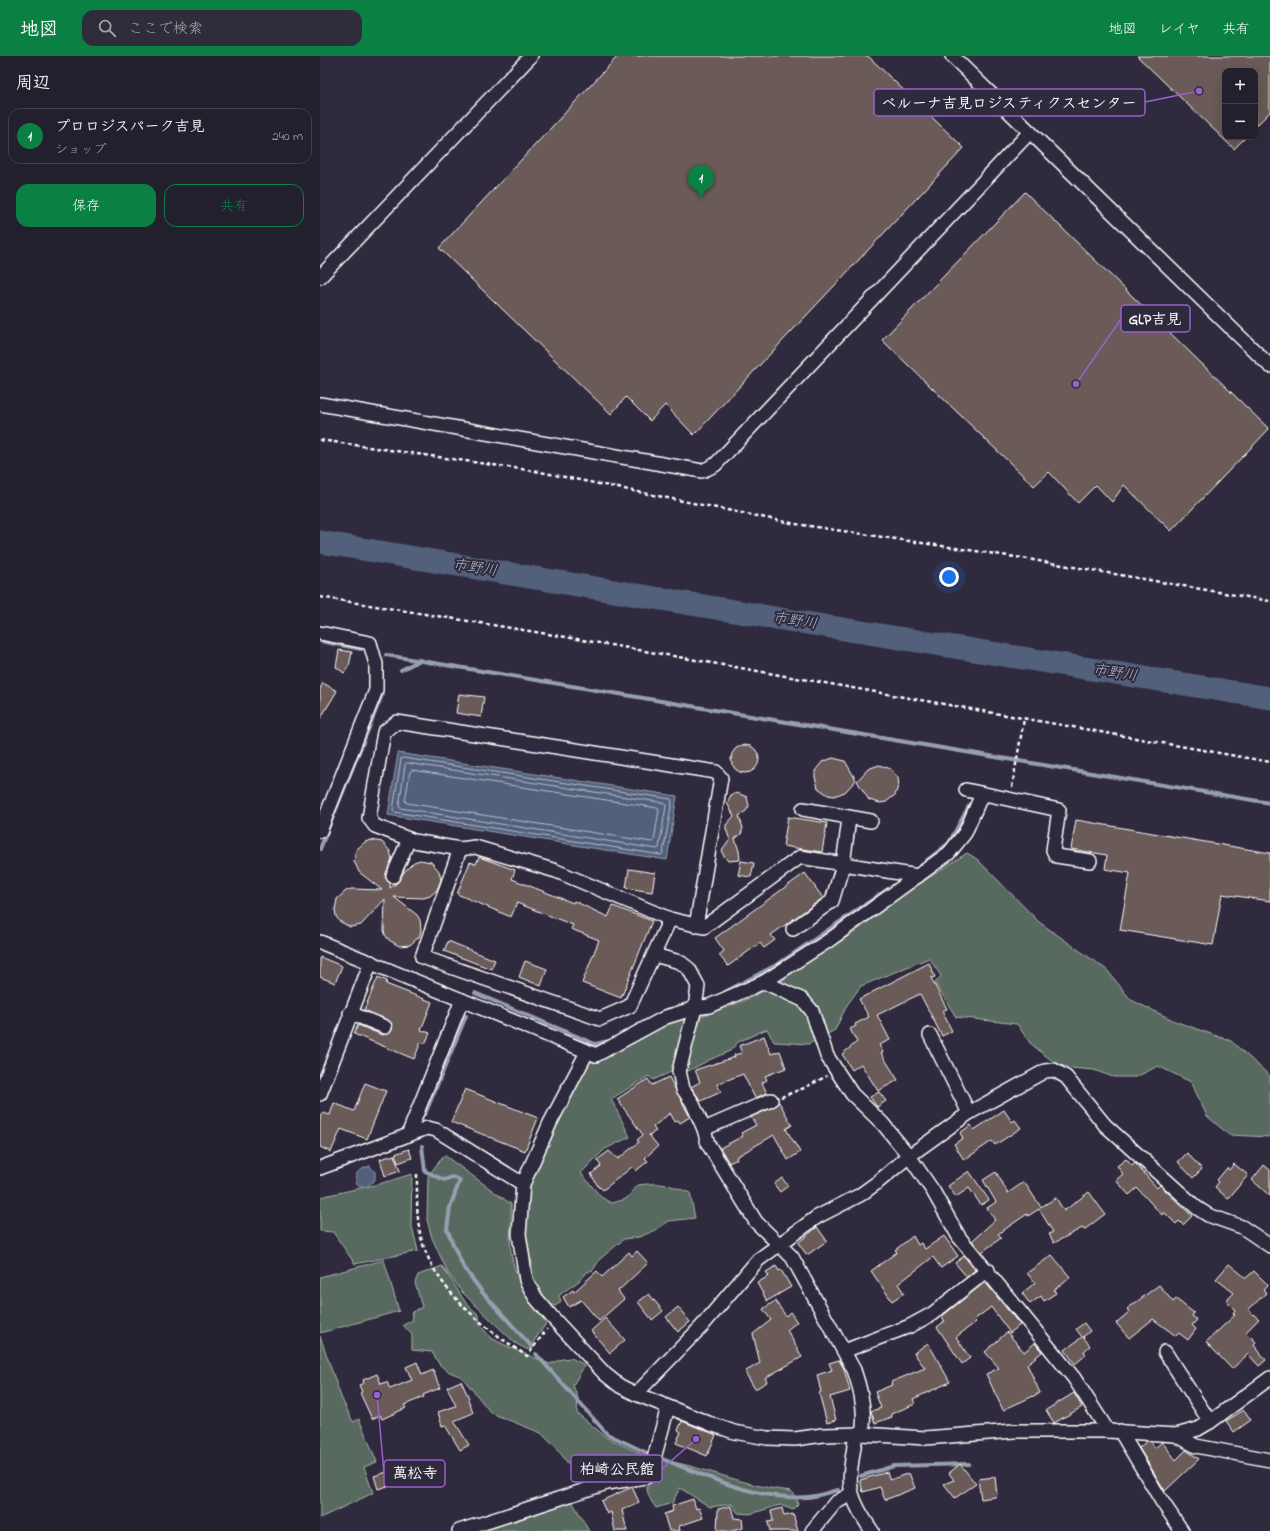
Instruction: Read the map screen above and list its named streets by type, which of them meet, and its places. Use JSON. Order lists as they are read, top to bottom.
{
  "water": ["市野川"],
  "places": [
    "ベルーナ吉見ロジスティクスセンター",
    "GLP吉見",
    "萬松寺",
    "柏崎公民館"
  ],
  "page": {
    "header": "地図",
    "search": "ここで検索",
    "nav": ["地図", "レイヤ", "共有"],
    "heading": "周辺",
    "map_buttons": ["+", "−"],
    "list": [
      {
        "mark": "1",
        "name": "プロロジスパーク吉見",
        "note": "ショップ",
        "value": "240 m"
      }
    ],
    "pins": "1",
    "buttons": ["保存", "共有"]
  }
}
